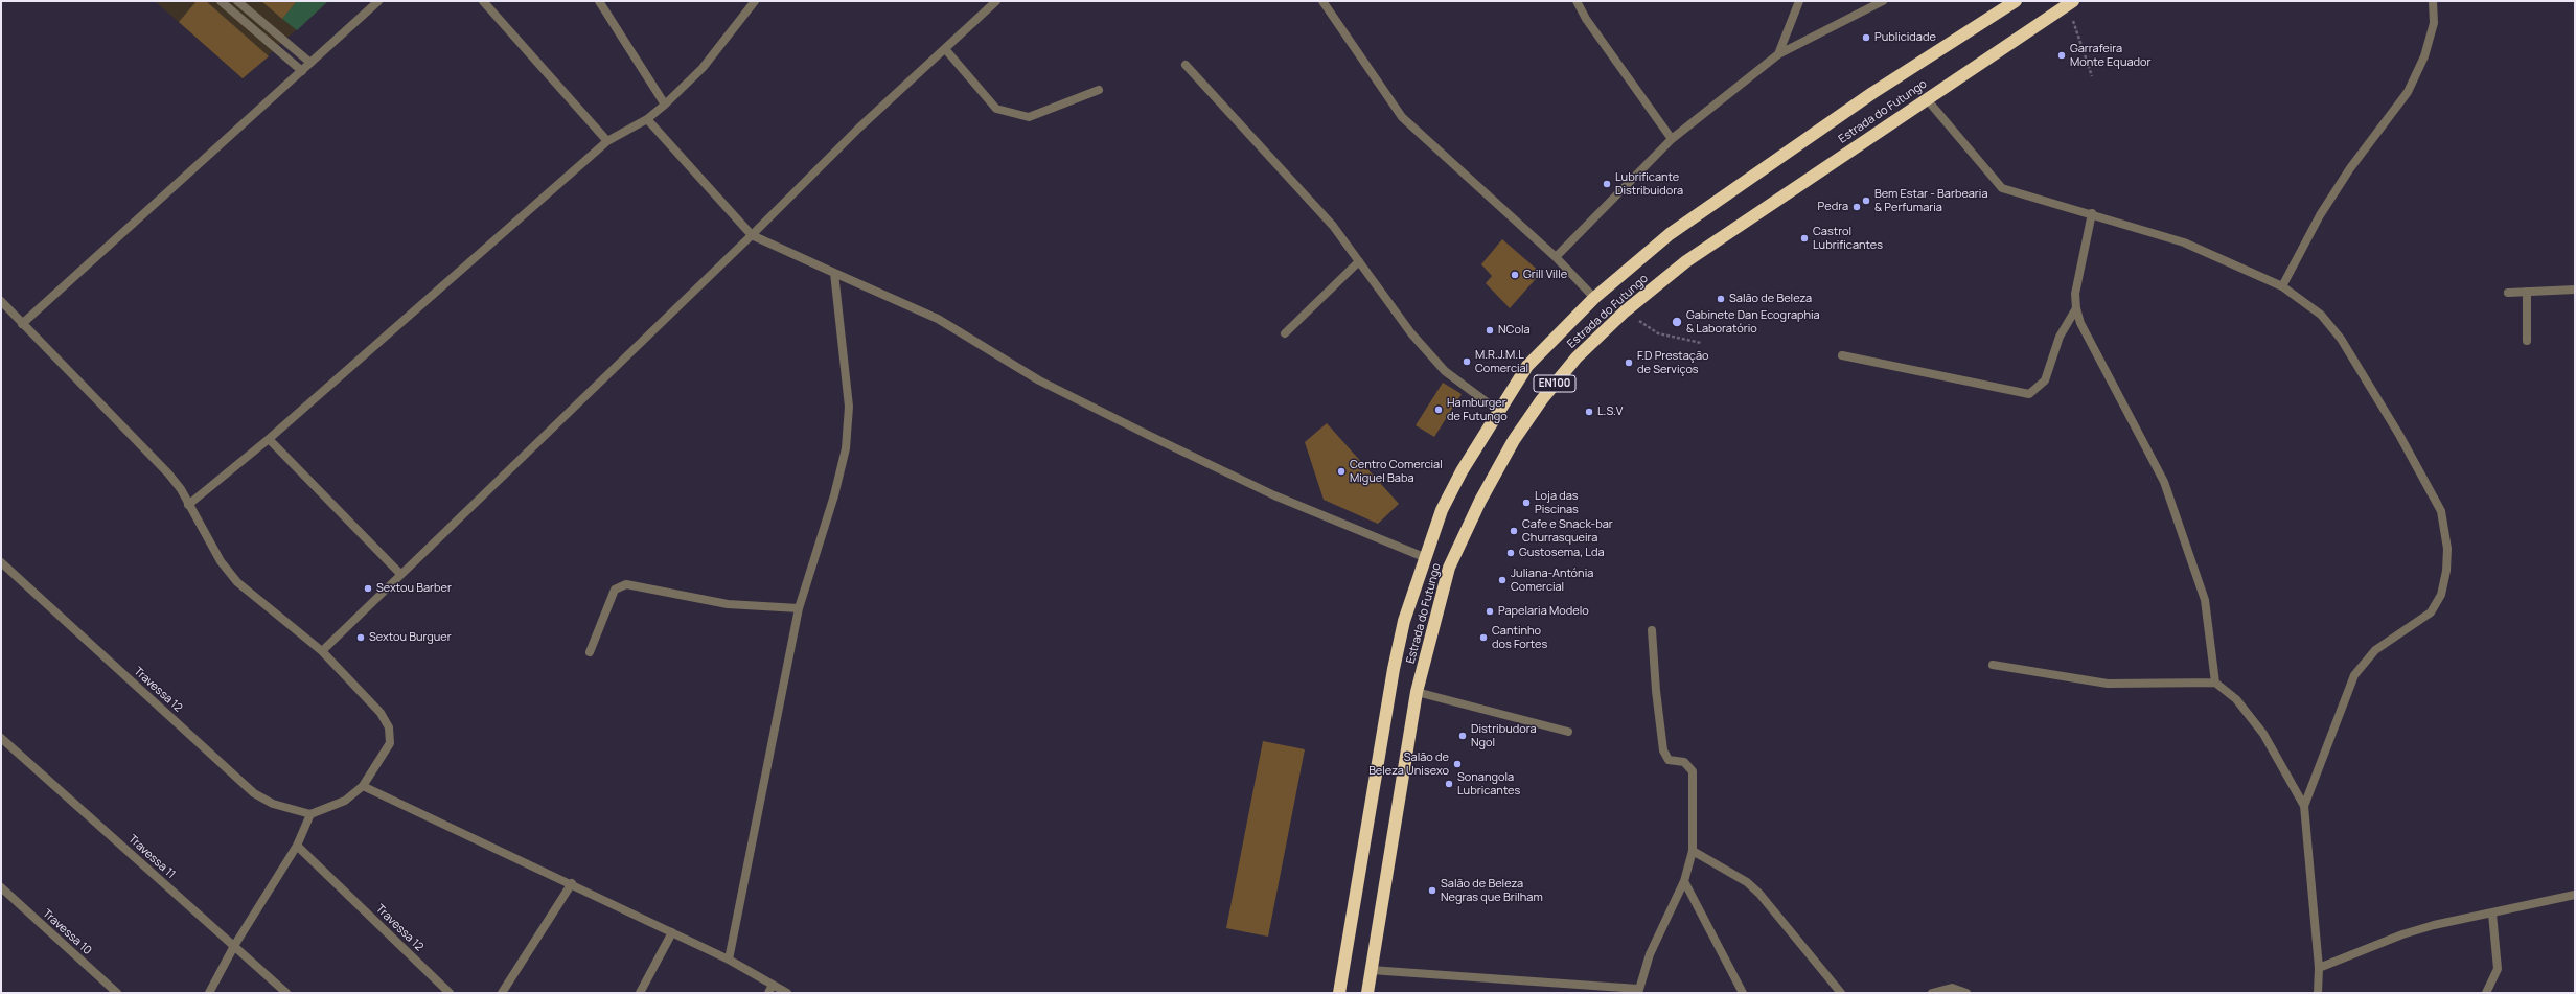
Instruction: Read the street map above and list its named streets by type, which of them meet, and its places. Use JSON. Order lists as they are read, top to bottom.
{
  "streets": {
    "highway": ["Estrada do Futungo", "EN100"],
    "street": ["Travessa 12", "Travessa 11", "Travessa 10"]
  },
  "places": [
    "Publicidade",
    "Garrafeira Monte Equador",
    "Lubrificante Distribuidora",
    "Bem Estar - Barbearia & Perfumaria",
    "Pedra",
    "Castrol Lubrificantes",
    "Grill Ville",
    "Salão de Beleza",
    "Gabinete Dan Ecographia & Laboratório",
    "NCola",
    "M.R.J.M.L Comercial",
    "F.D Prestação de Serviços",
    "Hamburger de Futungo",
    "L.S.V",
    "Centro Comercial Miguel Baba",
    "Loja das Piscinas",
    "Cafe e Snack-bar Churrasqueira",
    "Gustosema, Lda",
    "Juliana-Antónia Comercial",
    "Sextou Barber",
    "Papelaria Modelo",
    "Sextou Burguer",
    "Cantinho dos Fortes",
    "Distribudora Ngol",
    "Salão de Beleza Unisexo",
    "Sonangola Lubricantes",
    "Salão de Beleza Negras que Brilham"
  ]
}
